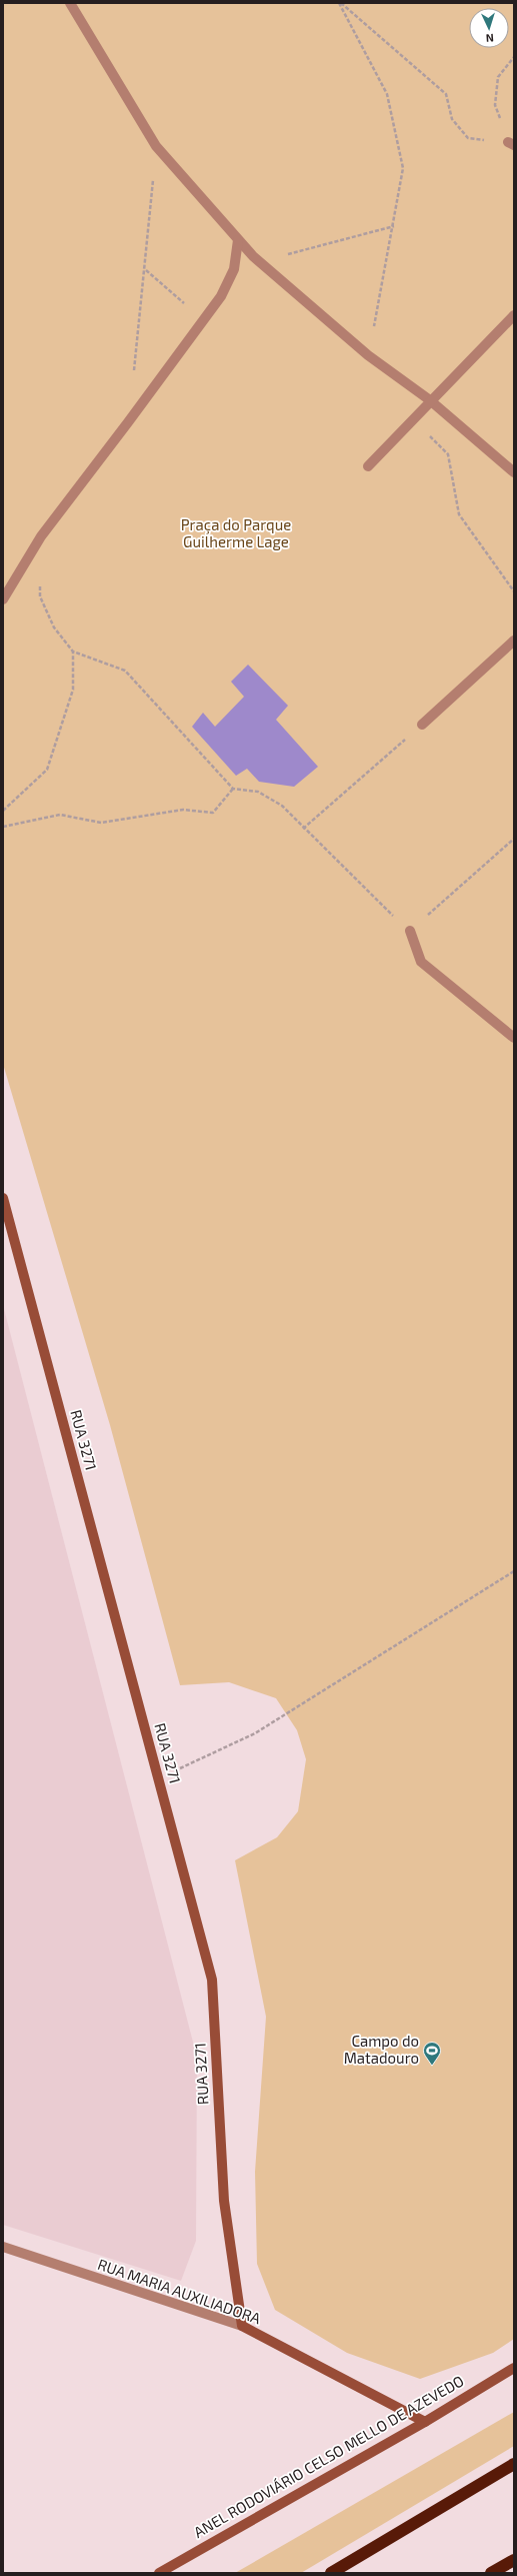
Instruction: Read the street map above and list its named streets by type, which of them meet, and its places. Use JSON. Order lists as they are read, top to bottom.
{
  "streets": {
    "street": ["RUA 3271", "RUA MARIA AUXILIADORA", "ANEL RODOVIÁRIO CELSO MELLO DE AZEVEDO"]
  },
  "crossings": [
    ["RUA 3271", "RUA MARIA AUXILIADORA"],
    ["RUA MARIA AUXILIADORA", "ANEL RODOVIÁRIO CELSO MELLO DE AZEVEDO"]
  ],
  "parks": ["Praça do Parque Guilherme Lage"],
  "places": {
    "sports": ["Campo do Matadouro"]
  },
  "north": "bottom"
}
